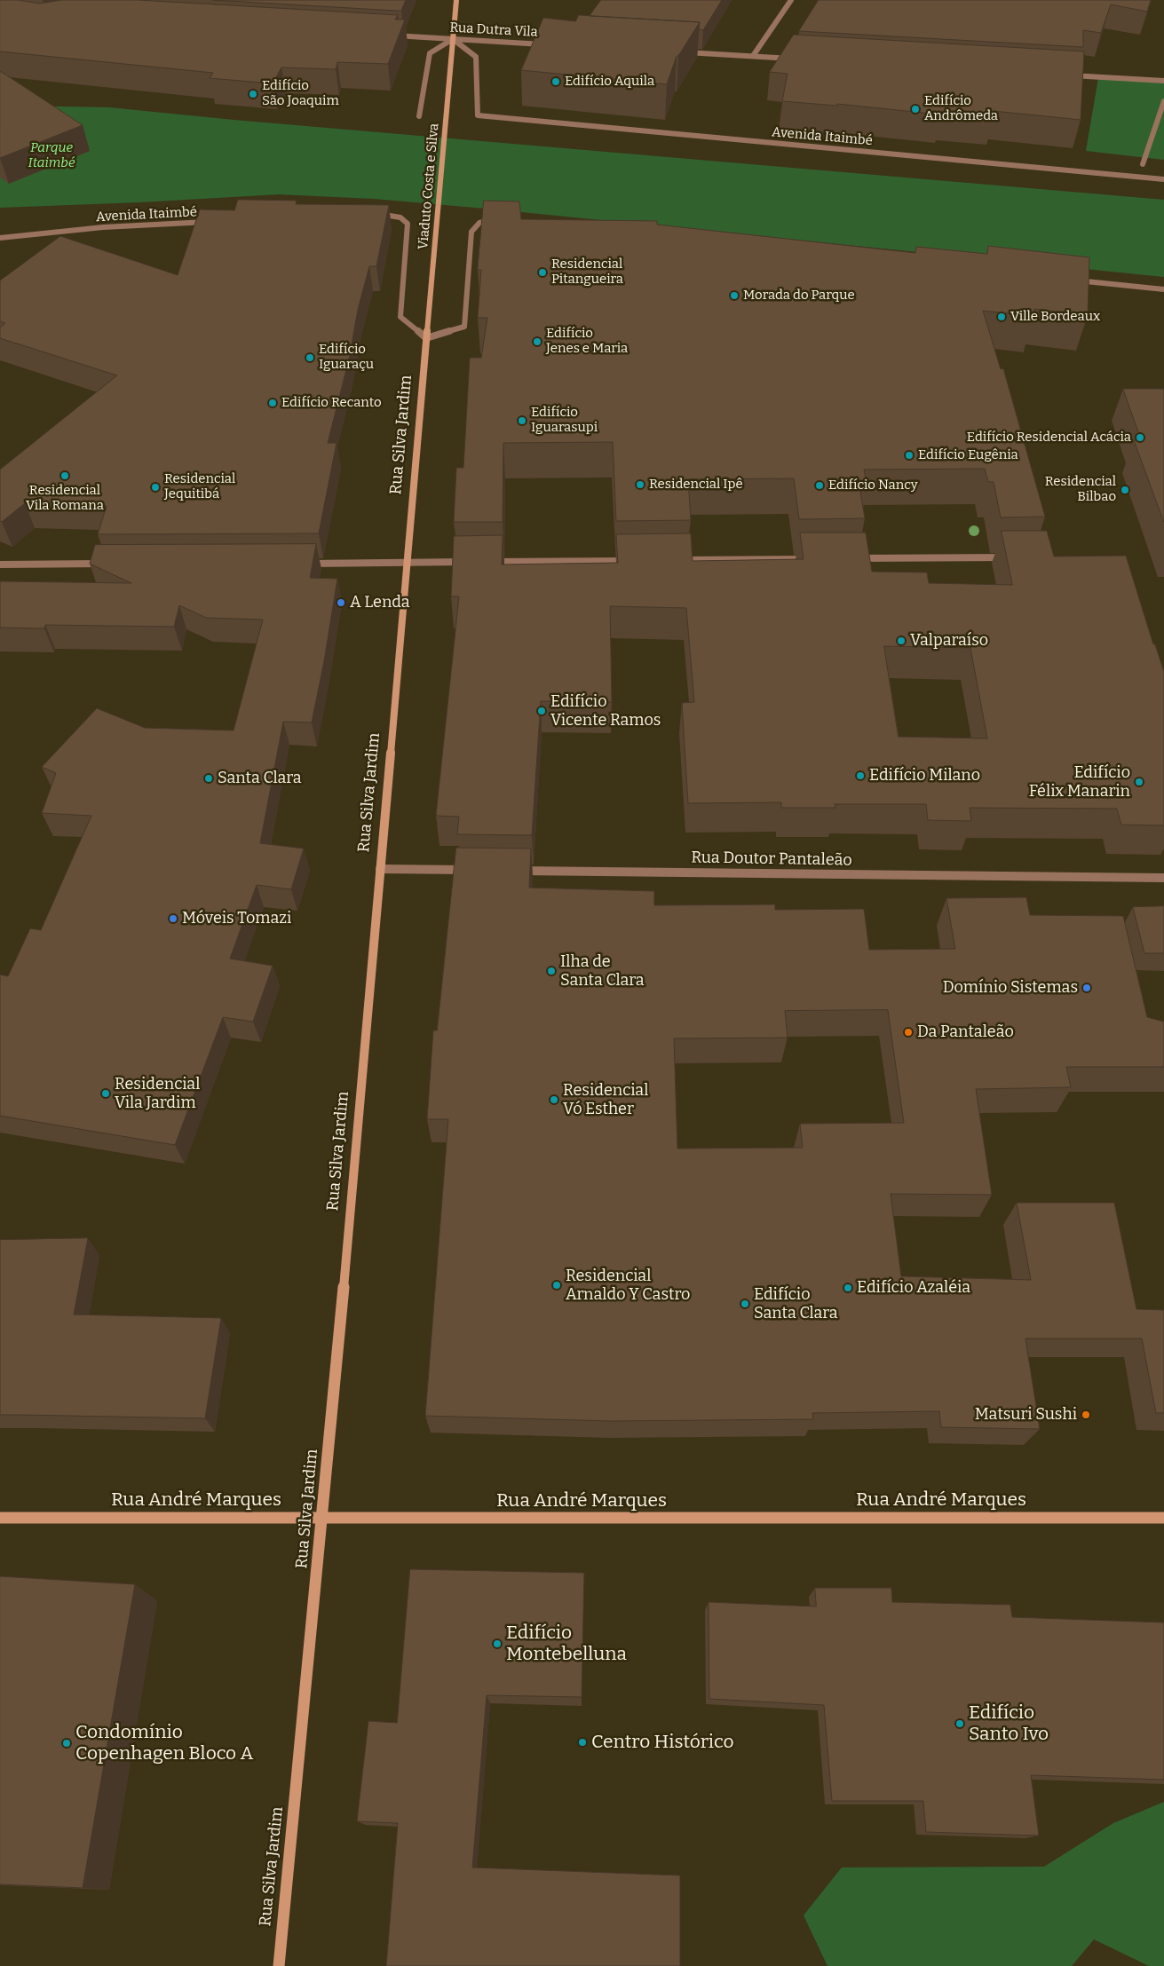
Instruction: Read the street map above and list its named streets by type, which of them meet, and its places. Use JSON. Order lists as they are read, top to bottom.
{
  "streets": {
    "street": [
      "Rua Dutra Vila",
      "Avenida Itaimbé",
      "Viaduto Costa e Silva",
      "Rua Silva Jardim",
      "Rua Doutor Pantaleão",
      "Rua André Marques"
    ]
  },
  "crossings": [
    ["Rua Dutra Vila", "Avenida Itaimbé"],
    ["Rua Dutra Vila", "Viaduto Costa e Silva"],
    ["Avenida Itaimbé", "Viaduto Costa e Silva"],
    ["Viaduto Costa e Silva", "Rua Silva Jardim"],
    ["Rua Silva Jardim", "Rua André Marques"]
  ],
  "parks": ["Parque Itaimbé"],
  "places": [
    "Edifício Aquila",
    "Edifício São Joaquim",
    "Edifício Andrômeda",
    "Residencial Pitangueira",
    "Morada do Parque",
    "Ville Bordeaux",
    "Edifício Jenes e Maria",
    "Edifício Iguaraçu",
    "Edifício Recanto",
    "Edifício Iguarasupi",
    "Edifício Residencial Acácia",
    "Edifício Eugênia",
    "Residencial Vila Romana",
    "Residencial Ipê",
    "Edifício Nancy",
    "Residencial Jequitibá",
    "Residencial Bilbao",
    "A Lenda",
    "Valparaíso",
    "Edifício Vicente Ramos",
    "Edifício Milano",
    "Santa Clara",
    "Edifício Félix Manarin",
    "Móveis Tomazi",
    "Ilha de Santa Clara",
    "Domínio Sistemas",
    "Da Pantaleão",
    "Residencial Vila Jardim",
    "Residencial Vó Esther",
    "Residencial Arnaldo Y Castro",
    "Edifício Azaléia",
    "Edifício Santa Clara",
    "Matsuri Sushi",
    "Edifício Montebelluna",
    "Edifício Santo Ivo",
    "Centro Histórico",
    "Condomínio Copenhagen Bloco A"
  ]
}
